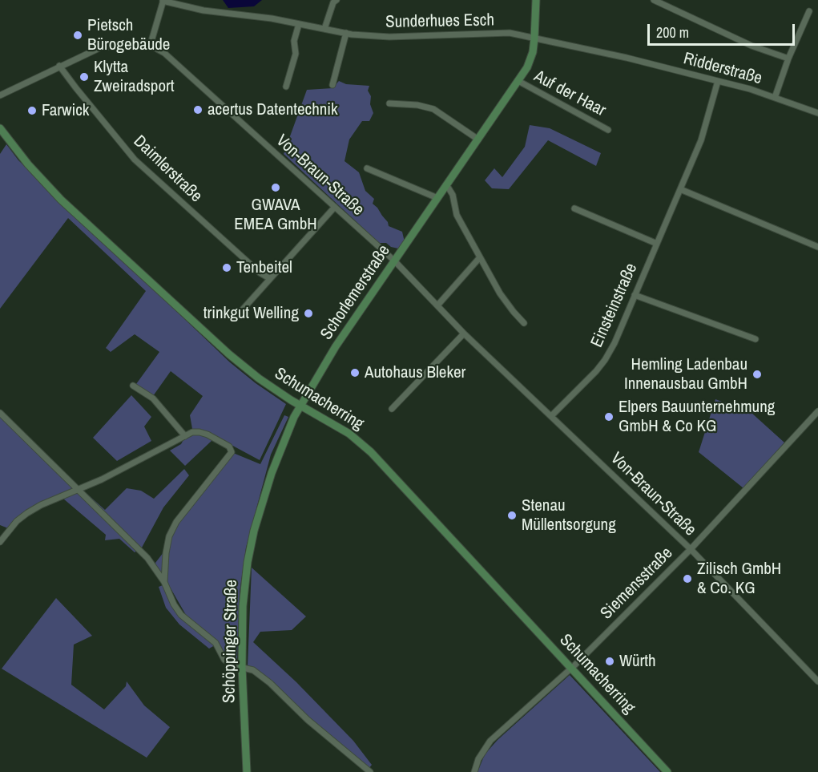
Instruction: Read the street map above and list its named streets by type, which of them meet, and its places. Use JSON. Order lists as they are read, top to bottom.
{
  "streets": {
    "main road": ["Schorlemerstraße", "Schumacherring", "Schöppinger Straße"],
    "street": [
      "Sunderhues Esch",
      "Ridderstraße",
      "Auf der Haar",
      "Daimlerstraße",
      "Von-Braun-Straße",
      "Einsteinstraße",
      "Siemensstraße"
    ]
  },
  "crossings": [
    ["Sunderhues Esch", "Ridderstraße"],
    ["Sunderhues Esch", "Schorlemerstraße"],
    ["Ridderstraße", "Schorlemerstraße"],
    ["Ridderstraße", "Einsteinstraße"],
    ["Auf der Haar", "Schorlemerstraße"],
    ["Daimlerstraße", "Von-Braun-Straße"],
    ["Von-Braun-Straße", "Schorlemerstraße"],
    ["Von-Braun-Straße", "Einsteinstraße"],
    ["Von-Braun-Straße", "Siemensstraße"],
    ["Schorlemerstraße", "Schumacherring"],
    ["Schorlemerstraße", "Schöppinger Straße"],
    ["Schumacherring", "Siemensstraße"],
    ["Schumacherring", "Schöppinger Straße"]
  ],
  "places": [
    "Pietsch Bürogebäude",
    "Klytta Zweiradsport",
    "acertus Datentechnik",
    "Farwick",
    "GWAVA EMEA GmbH",
    "Tenbeitel",
    "trinkgut Welling",
    "Autohaus Bleker",
    "Hemling Ladenbau Innenausbau GmbH",
    "Elpers Bauunternehmung GmbH & Co KG",
    "Stenau Müllentsorgung",
    "Zilisch GmbH & Co. KG",
    "Würth"
  ],
  "scale_bar": "200 m"
}
